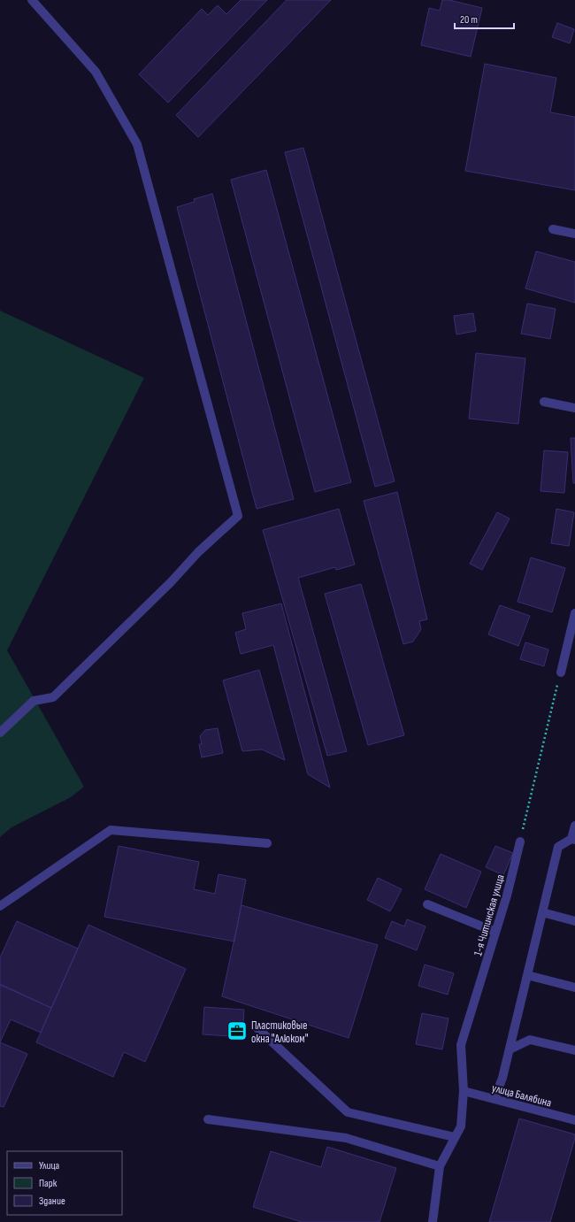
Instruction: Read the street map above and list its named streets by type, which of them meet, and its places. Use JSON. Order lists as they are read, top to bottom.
{
  "streets": {
    "street": ["1-я Читинская улица", "улица Балябина"]
  },
  "crossings": [
    ["1-я Читинская улица", "улица Балябина"]
  ],
  "places": {
    "office": ["Пластиковые окна \"Алюком\""]
  },
  "legend": ["Улица", "Парк", "Здание"],
  "scale_bar": "20 m"
}
